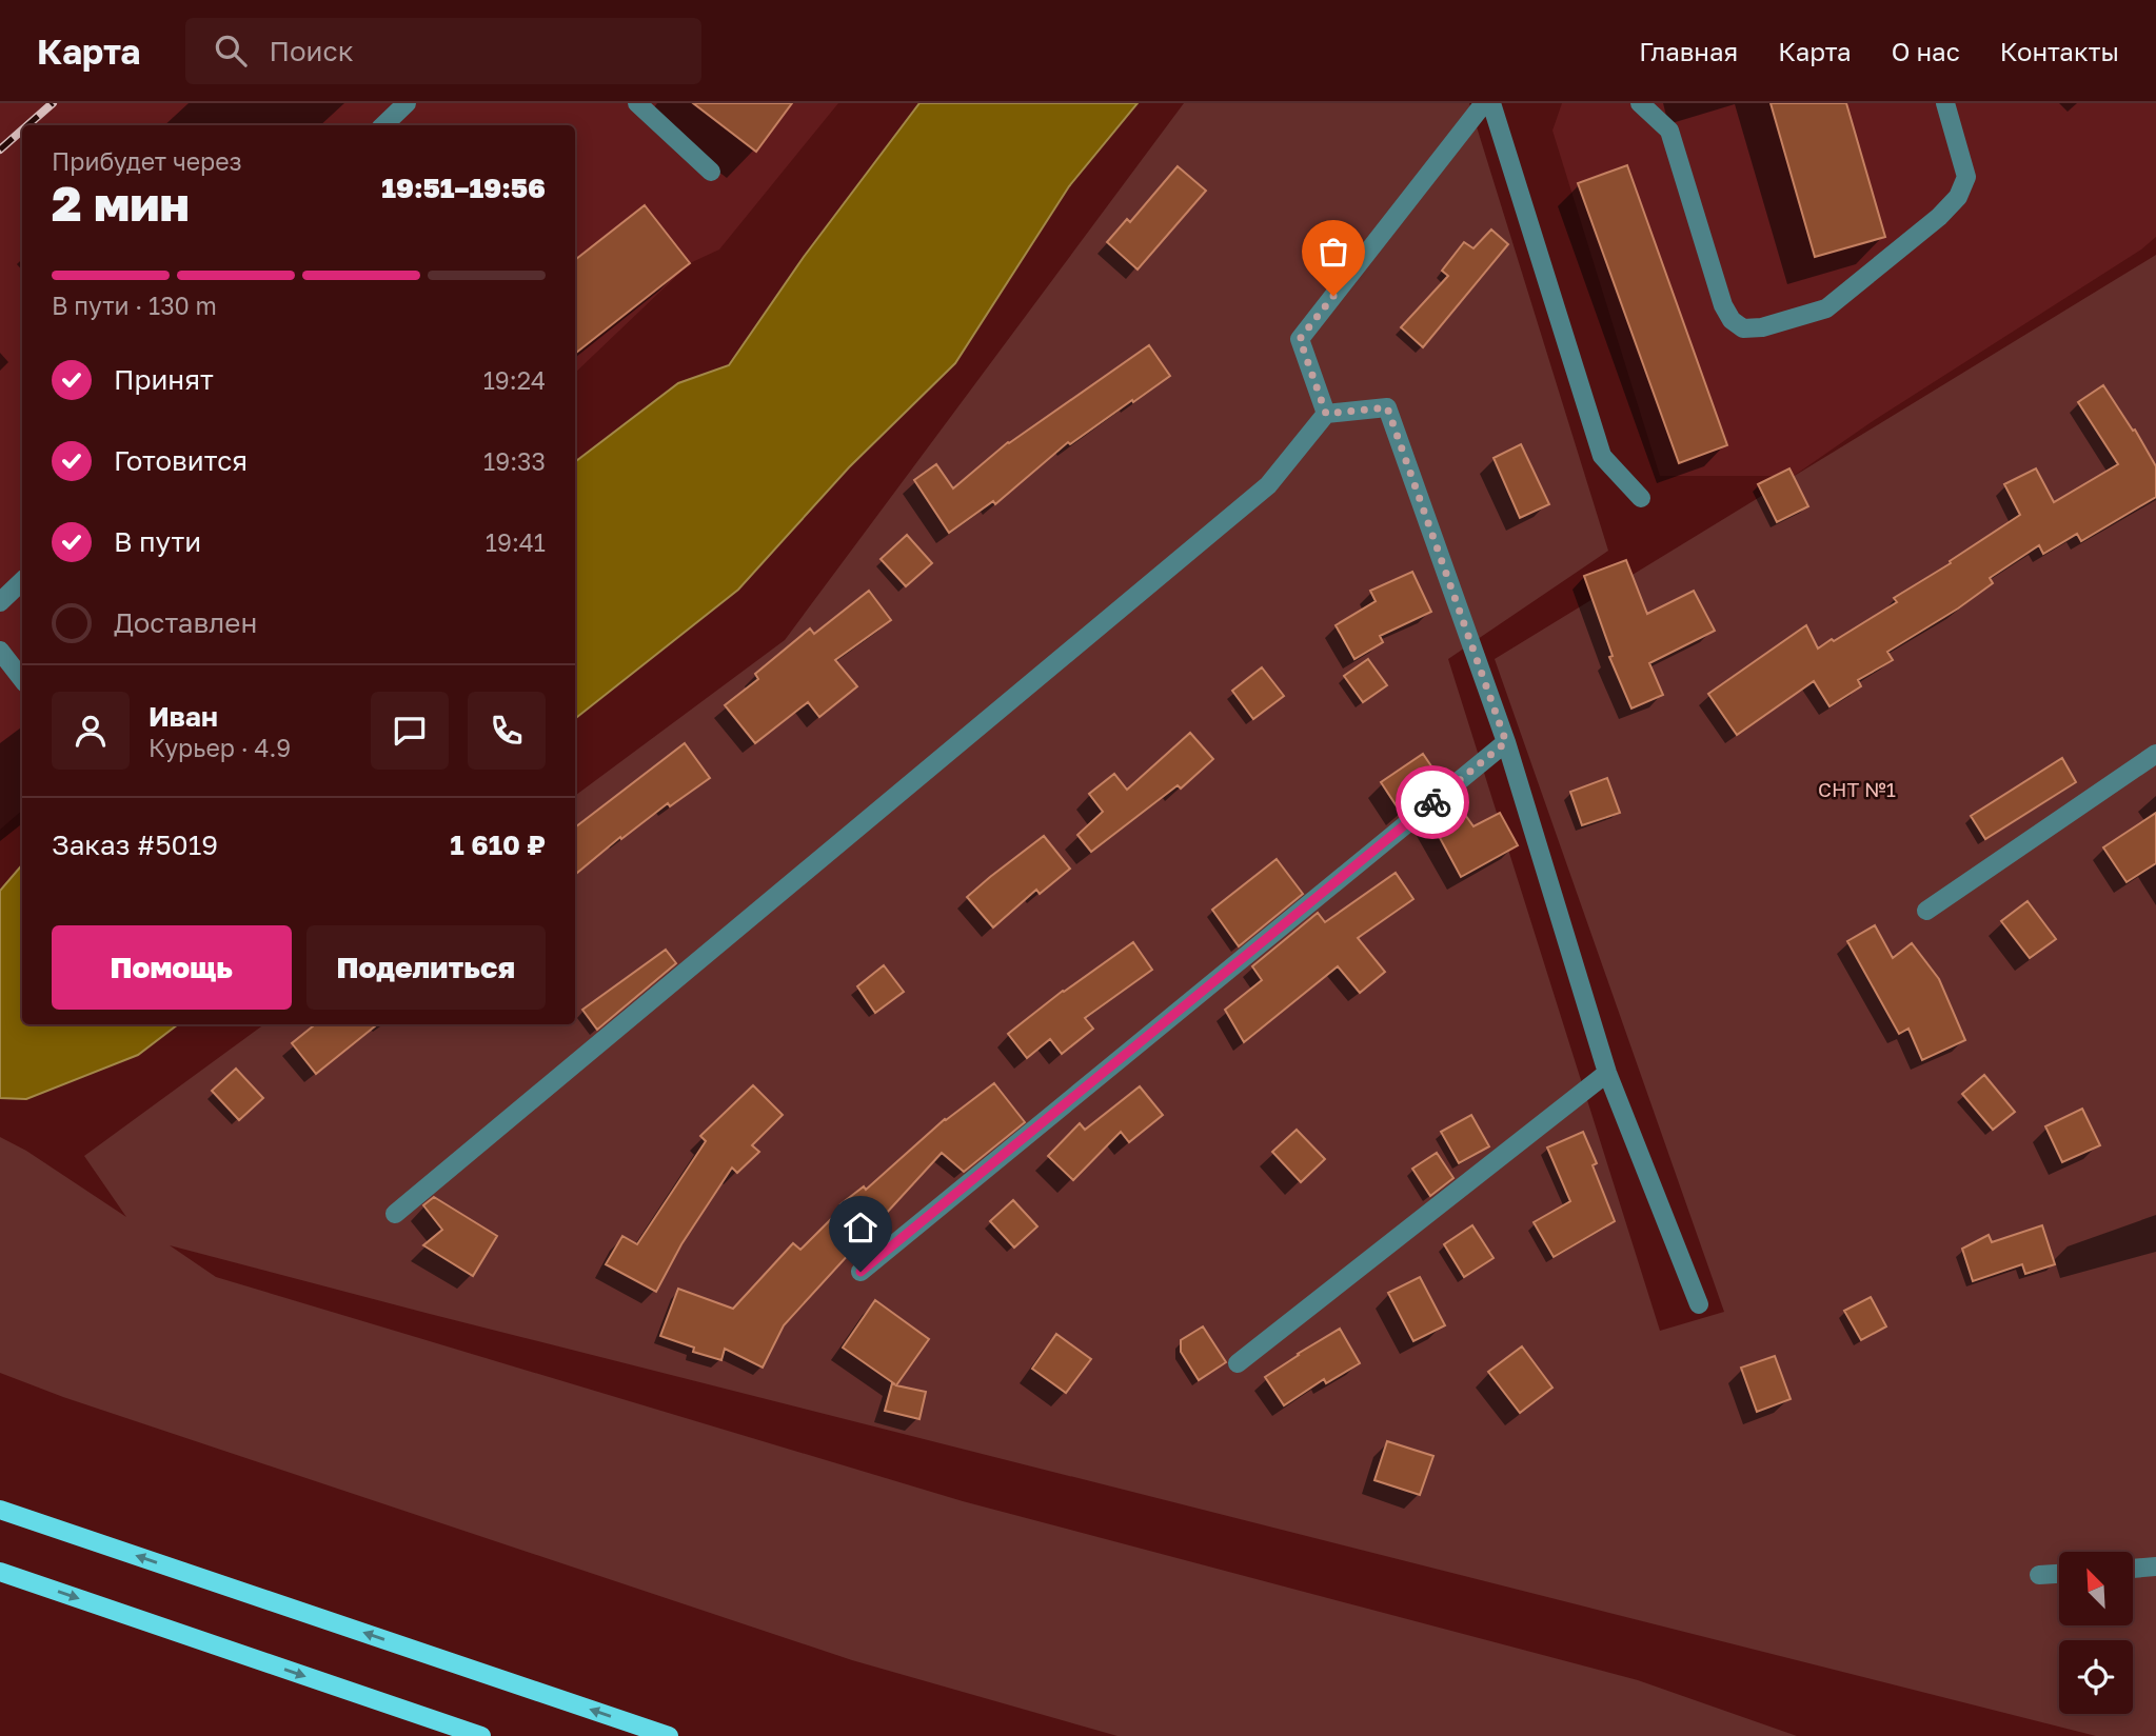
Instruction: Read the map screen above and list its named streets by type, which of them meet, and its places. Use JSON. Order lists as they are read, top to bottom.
{
  "parks": ["СНТ №1"],
  "north": "top left",
  "page": {
    "header": "Карта",
    "search": "Поиск",
    "nav": [
      "Главная",
      "Карта",
      "О нас",
      "Контакты"
    ],
    "heading": ["2 мин", "Прибудет через", "19:51–19:56"],
    "panel": [
      "Иван",
      "Курьер · 4.9",
      "Заказ #5019",
      "1 610 ₽"
    ],
    "bar": "В пути · 130 m",
    "list": [
      ["Принят", "19:24"],
      ["Готовится", "19:33"],
      ["В пути", "19:41"],
      "Доставлен"
    ],
    "buttons": ["Помощь", "Поделиться"]
  }
}
